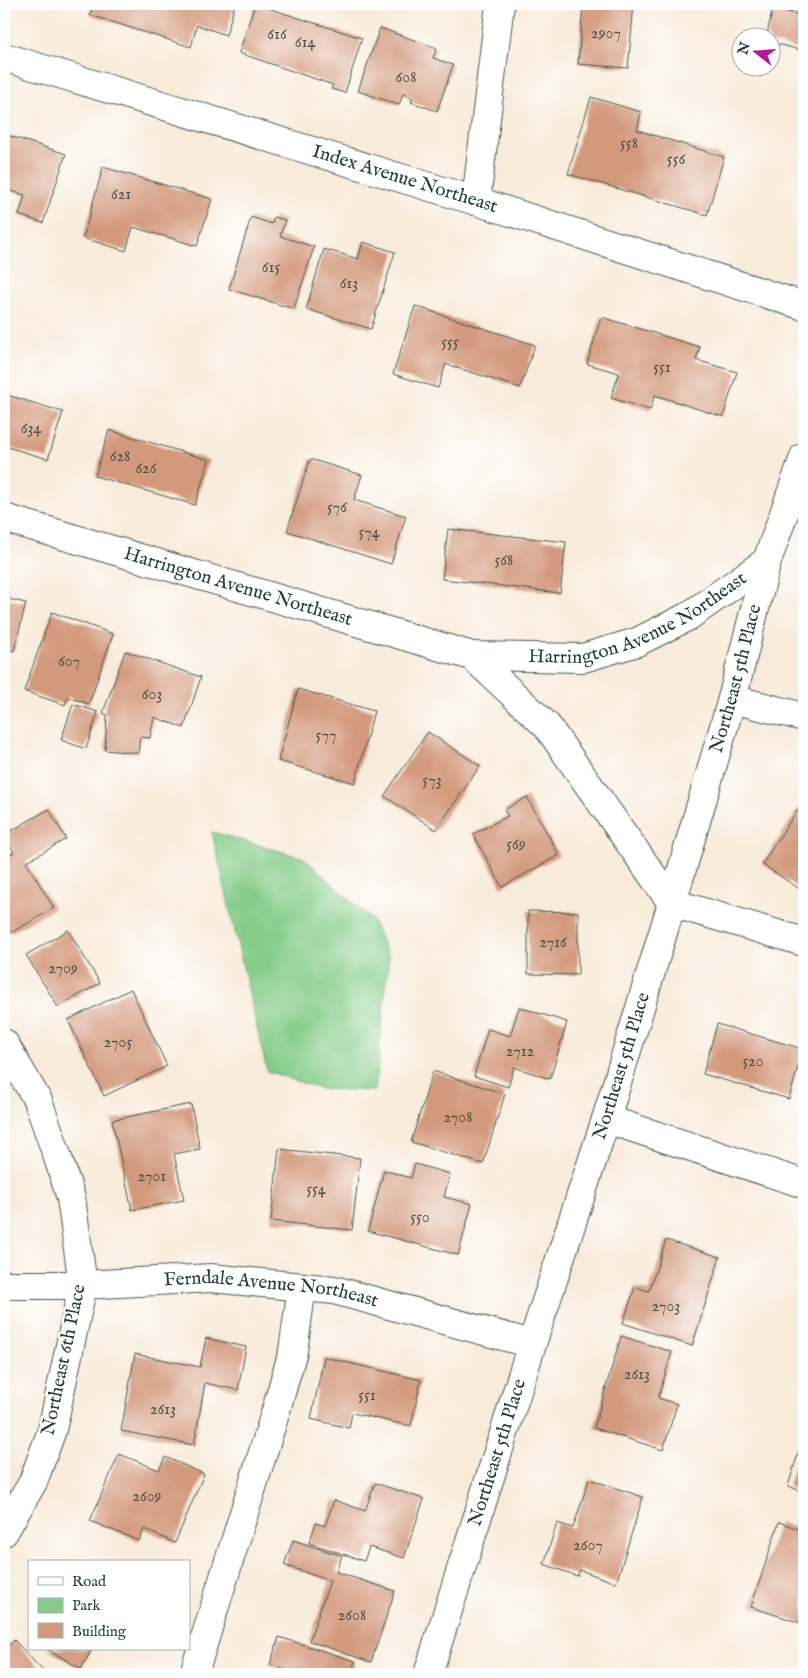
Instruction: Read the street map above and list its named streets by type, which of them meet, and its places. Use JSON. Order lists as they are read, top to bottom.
{
  "streets": {
    "street": [
      "Index Avenue Northeast",
      "Harrington Avenue Northeast",
      "Northeast 5th Place",
      "Ferndale Avenue Northeast",
      "Northeast 6th Place"
    ]
  },
  "crossings": [
    ["Harrington Avenue Northeast", "Northeast 5th Place"],
    ["Northeast 5th Place", "Ferndale Avenue Northeast"],
    ["Ferndale Avenue Northeast", "Northeast 6th Place"]
  ],
  "house_numbers": [
    "2907",
    "616",
    "614",
    "608",
    "558",
    "556",
    "621",
    "615",
    "613",
    "555",
    "551",
    "634",
    "628",
    "626",
    "576",
    "574",
    "568",
    "607",
    "603",
    "577",
    "573",
    "569",
    "2716",
    "2709",
    "2705",
    "2712",
    "520",
    "2708",
    "2701",
    "554",
    "550",
    "2703",
    "2613",
    "551",
    "2613",
    "2609",
    "2607",
    "2608"
  ],
  "legend": ["Road", "Park", "Building"],
  "north": "left"
}
